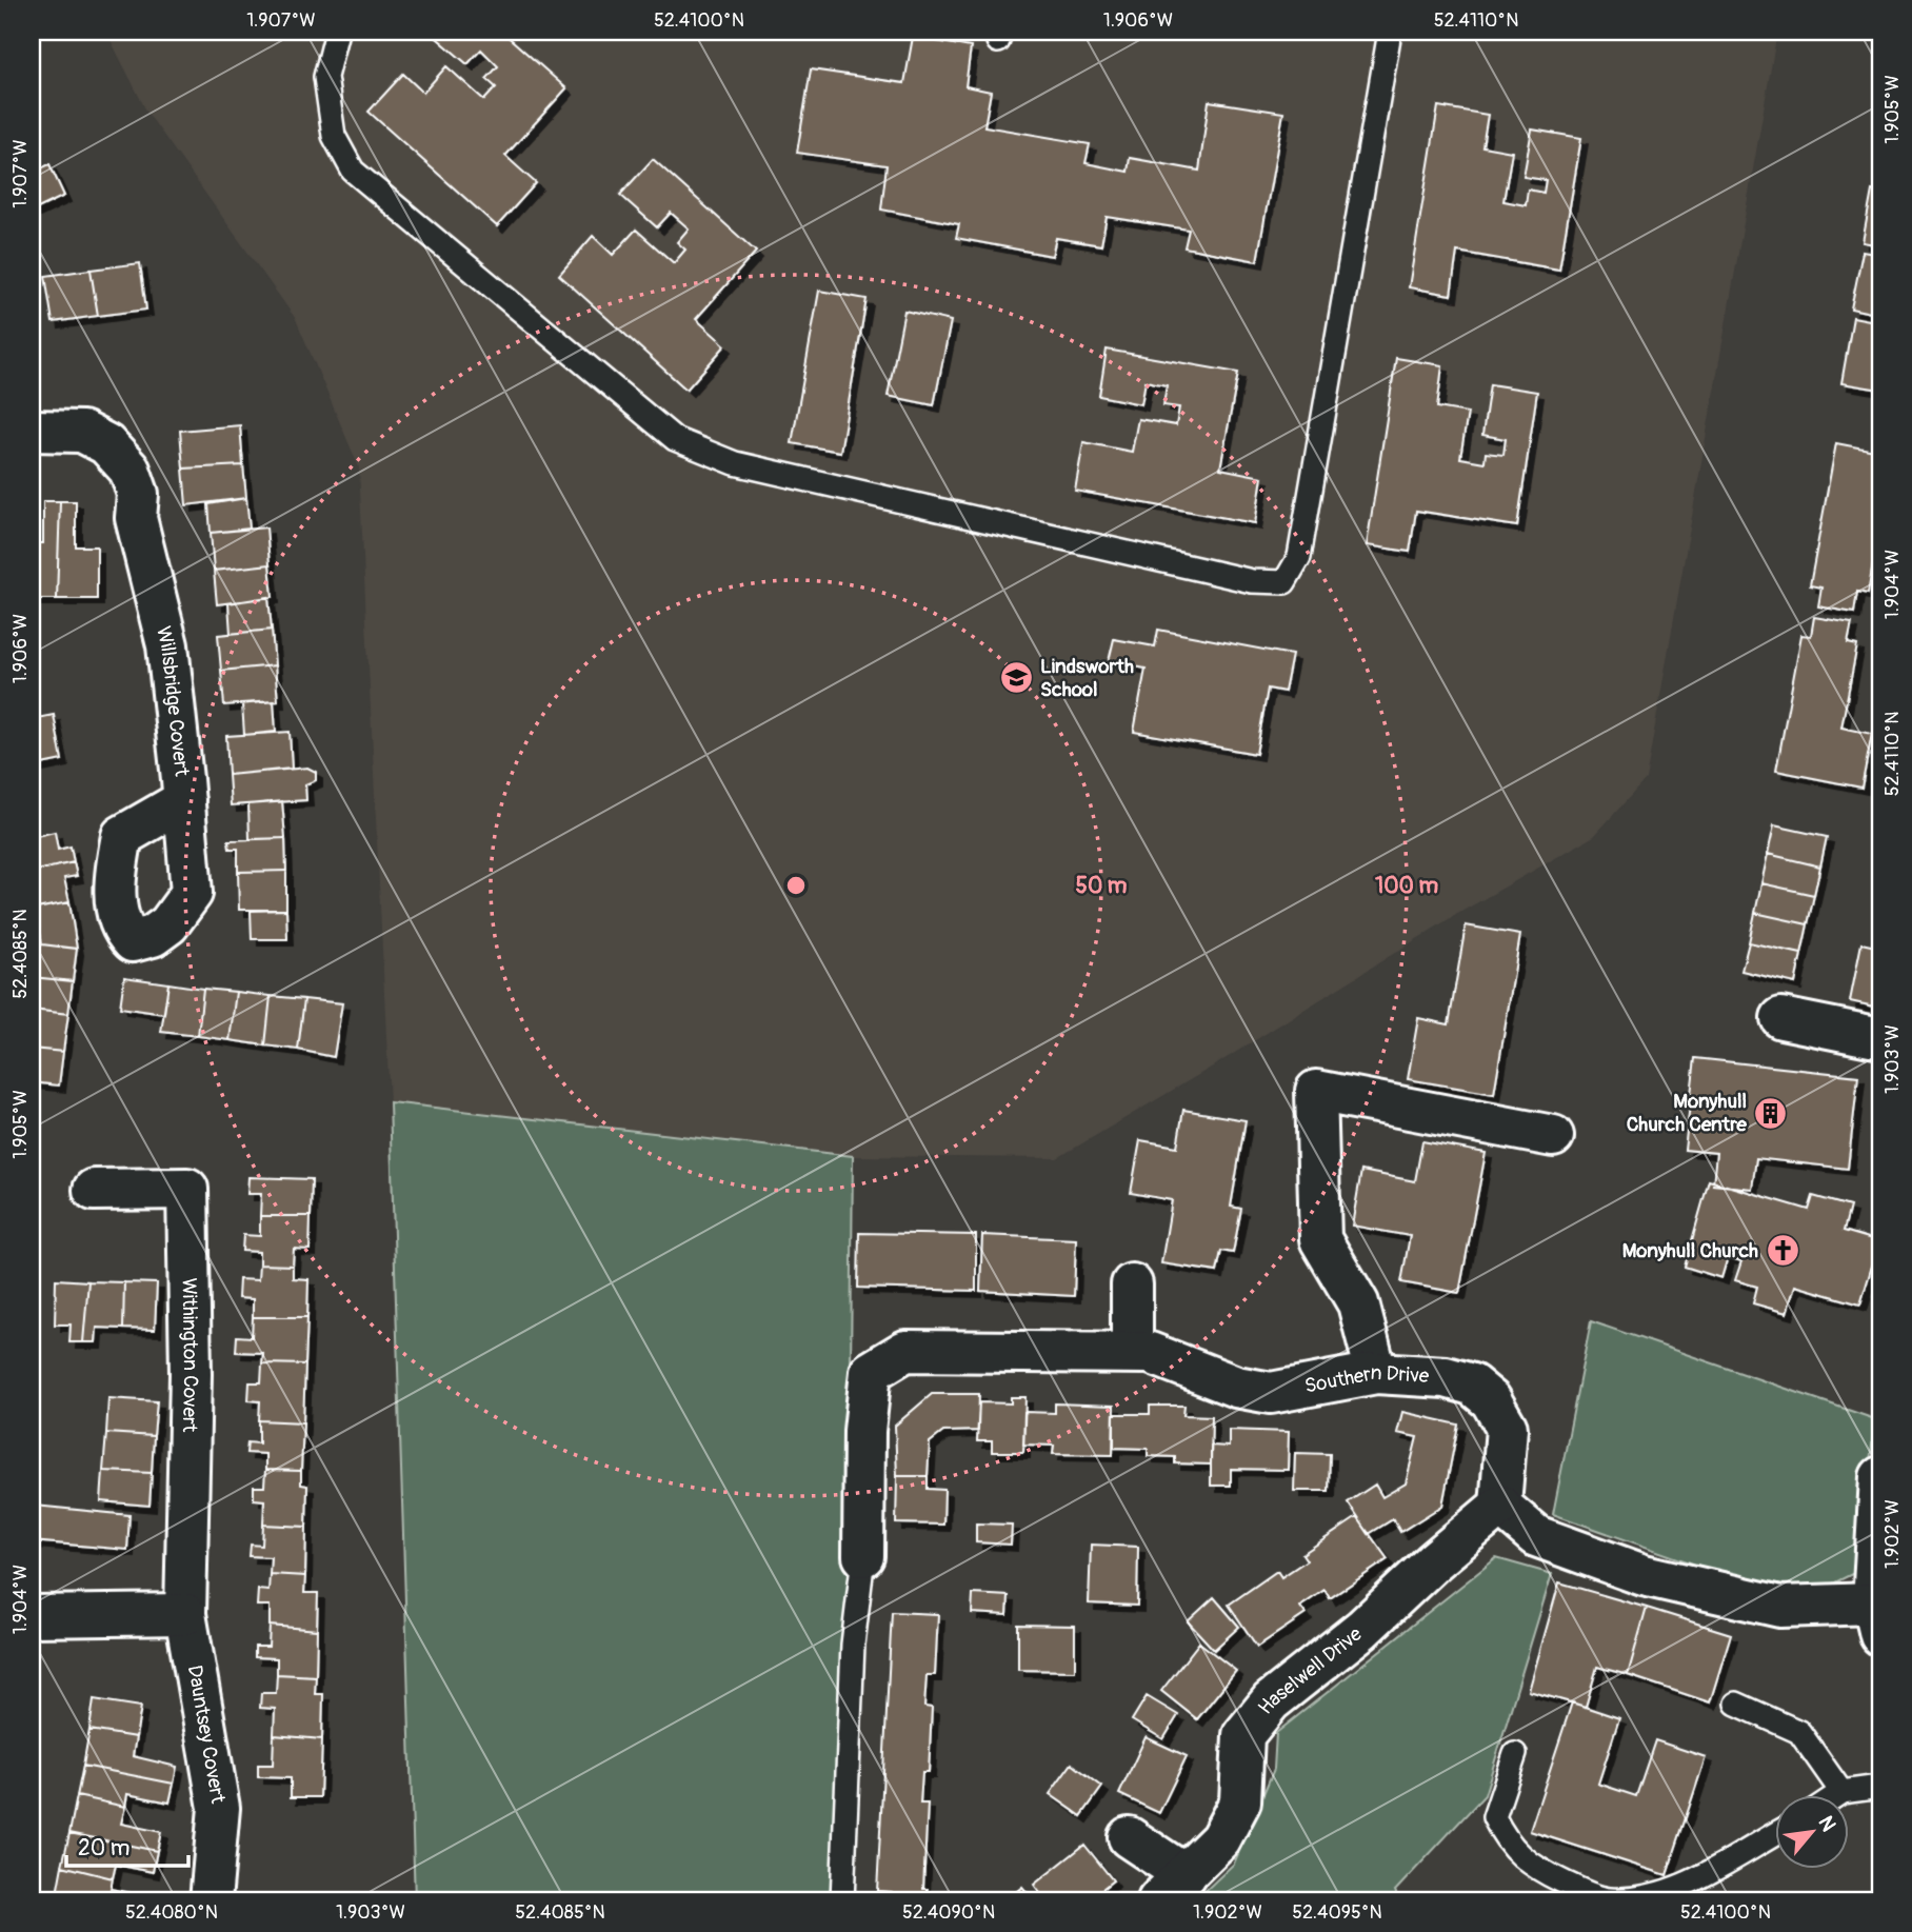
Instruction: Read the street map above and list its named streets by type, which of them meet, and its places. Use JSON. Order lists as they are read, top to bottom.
{
  "streets": {
    "street": [
      "Willsbridge Covert",
      "Withington Covert",
      "Southern Drive",
      "Haselwell Drive",
      "Dauntsey Covert"
    ]
  },
  "crossings": [
    ["Withington Covert", "Dauntsey Covert"],
    ["Southern Drive", "Haselwell Drive"]
  ],
  "places": {
    "school or university": ["Lindsworth School"],
    "building": ["Monyhull Church Centre"],
    "church": ["Monyhull Church"]
  },
  "scale_bar": "20 m",
  "north": "top right",
  "coordinates": [
    "1.907°W",
    "52.4100°N",
    "1.906°W",
    "52.4110°N",
    "1.905°W",
    "1.904°W",
    "52.4085°N",
    "1.903°W",
    "1.902°W",
    "52.4080°N",
    "52.4090°N",
    "52.4095°N"
  ],
  "rings": ["50 m", "100 m"]
}
